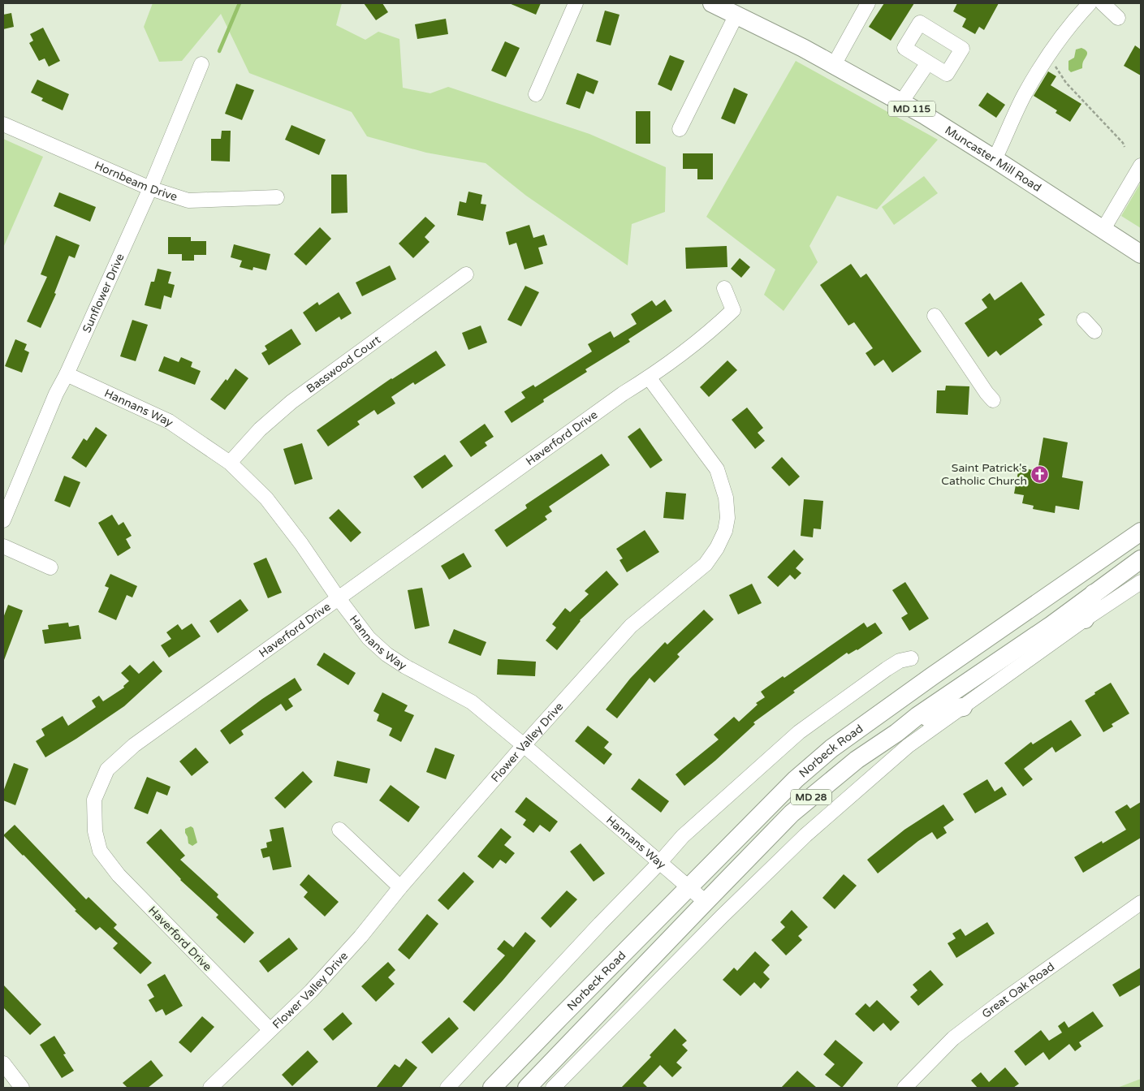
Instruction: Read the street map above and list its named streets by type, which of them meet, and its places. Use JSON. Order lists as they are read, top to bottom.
{
  "streets": {
    "main road": [
      "MD 115",
      "Muncaster Mill Road",
      "Norbeck Road",
      "MD 28"
    ],
    "street": [
      "Hornbeam Drive",
      "Sunflower Drive",
      "Basswood Court",
      "Hannans Way",
      "Haverford Drive",
      "Flower Valley Drive",
      "Great Oak Road"
    ]
  },
  "crossings": [
    ["Hornbeam Drive", "Sunflower Drive"],
    ["Sunflower Drive", "Hannans Way"],
    ["Basswood Court", "Hannans Way"],
    ["Hannans Way", "Haverford Drive"],
    ["Hannans Way", "Flower Valley Drive"],
    ["Hannans Way", "Norbeck Road"],
    ["Haverford Drive", "Flower Valley Drive"]
  ],
  "places": {
    "church": ["Saint Patrick's Catholic Church"]
  }
}
